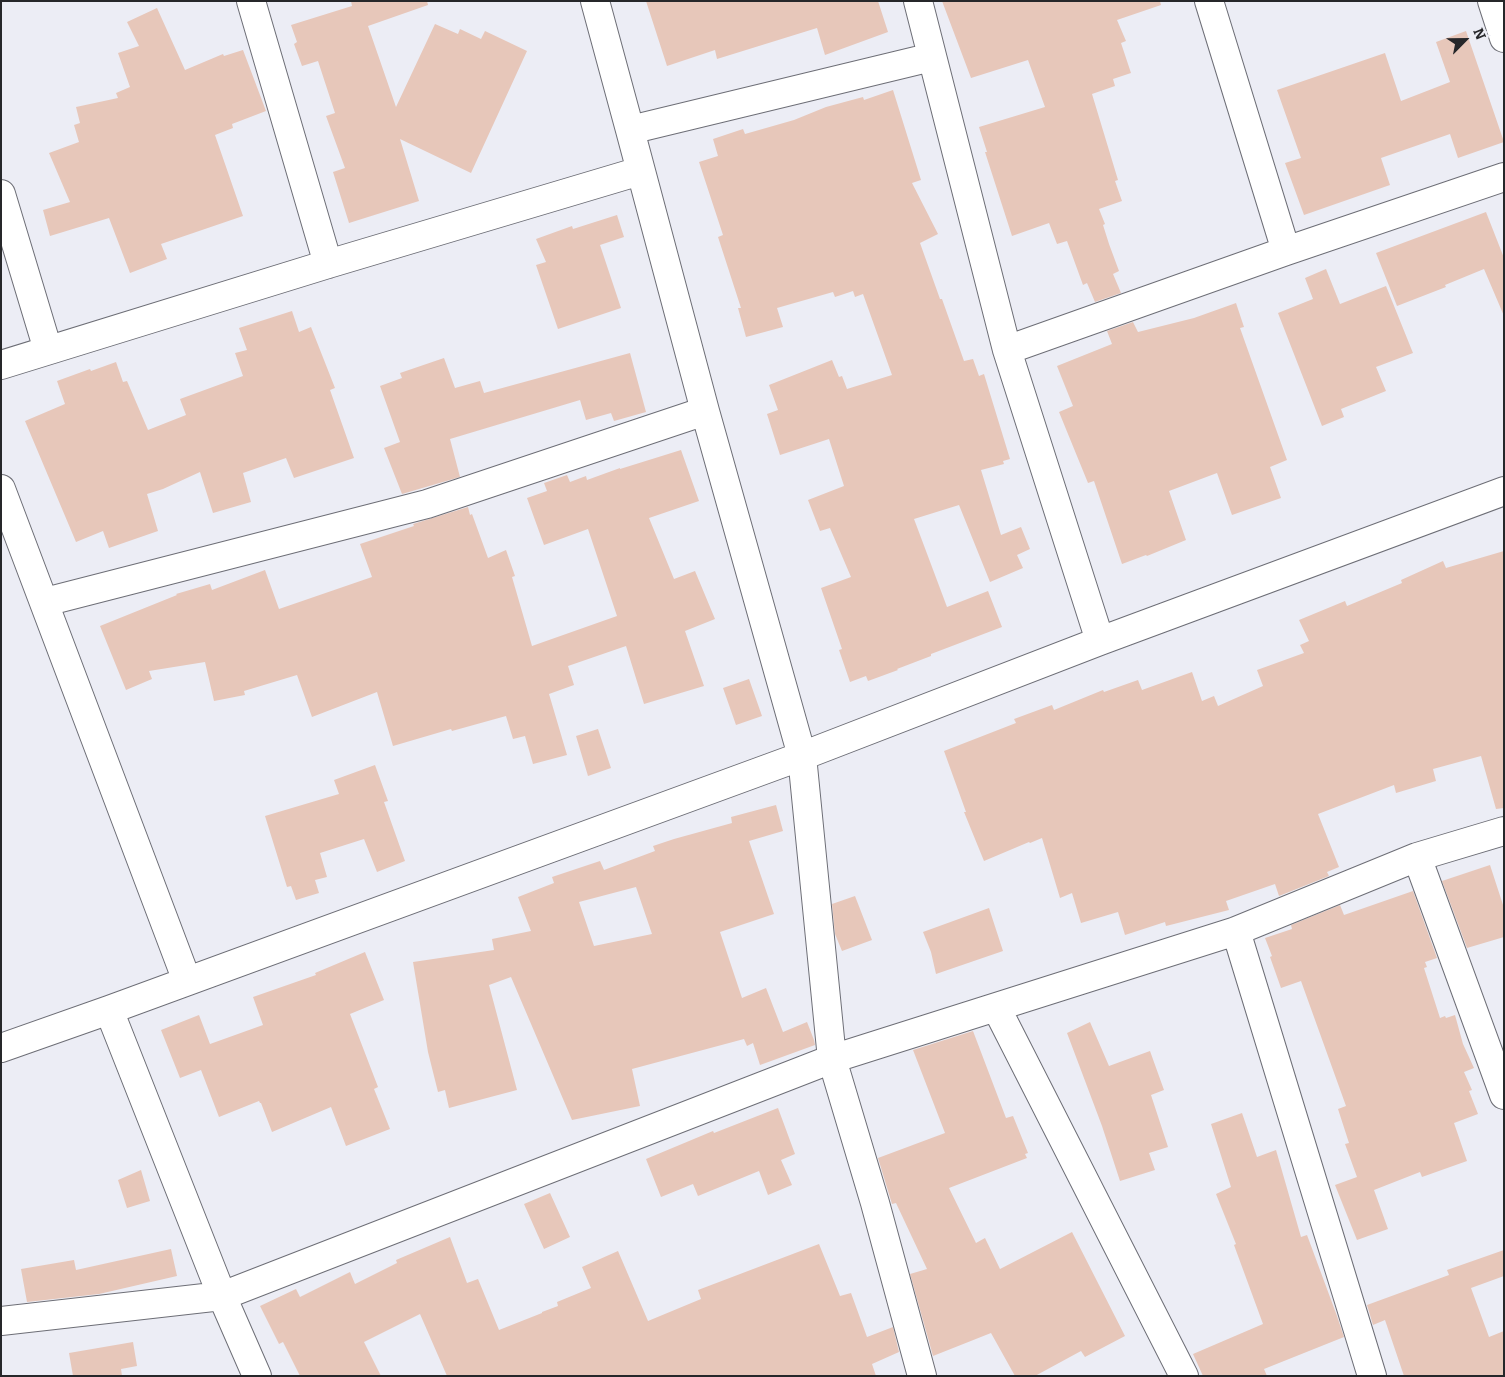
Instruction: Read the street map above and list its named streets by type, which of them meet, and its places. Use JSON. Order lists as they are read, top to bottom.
{
  "north": "top right"
}
